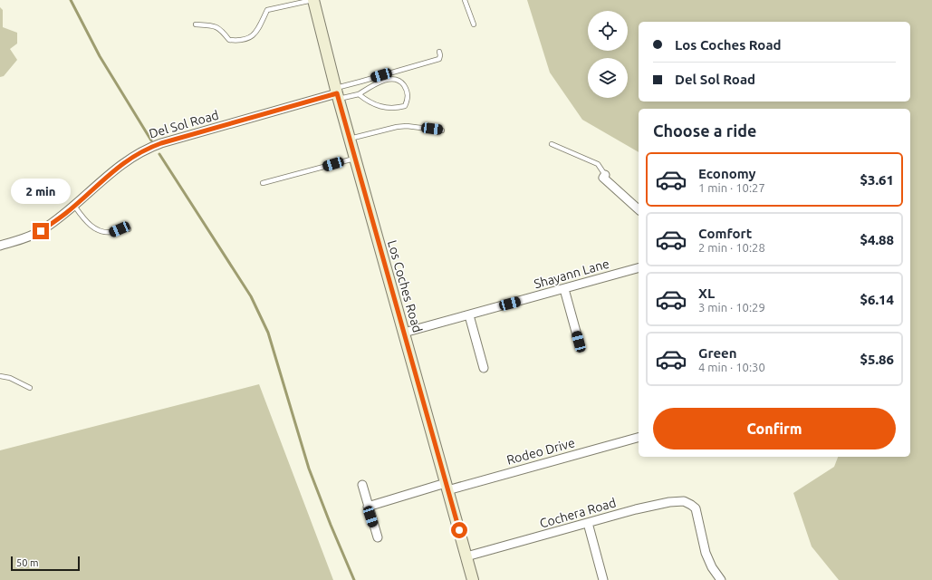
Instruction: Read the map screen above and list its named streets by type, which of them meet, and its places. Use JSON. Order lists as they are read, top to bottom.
{
  "streets": {
    "main road": ["Los Coches Road"],
    "street": [
      "Del Sol Road",
      "Shayann Lane",
      "Rodeo Drive",
      "Cochera Road"
    ]
  },
  "crossings": [
    ["Del Sol Road", "Los Coches Road"],
    ["Shayann Lane", "Los Coches Road"],
    ["Los Coches Road", "Rodeo Drive"],
    ["Los Coches Road", "Cochera Road"]
  ],
  "scale_bar": "50 m",
  "page": {
    "banner": ["Los Coches Road", "Del Sol Road"],
    "heading": "Choose a ride",
    "list": [
      {
        "name": "Economy",
        "note": "1 min · 10:27",
        "value": "$3.61"
      },
      {
        "name": "Comfort",
        "note": "2 min · 10:28",
        "value": "$4.88"
      },
      {
        "name": "XL",
        "note": "3 min · 10:29",
        "value": "$6.14"
      },
      {
        "name": "Green",
        "note": "4 min · 10:30",
        "value": "$5.86"
      }
    ],
    "bubble": "2 min",
    "buttons": "Confirm",
    "scale": "50 m"
  }
}
